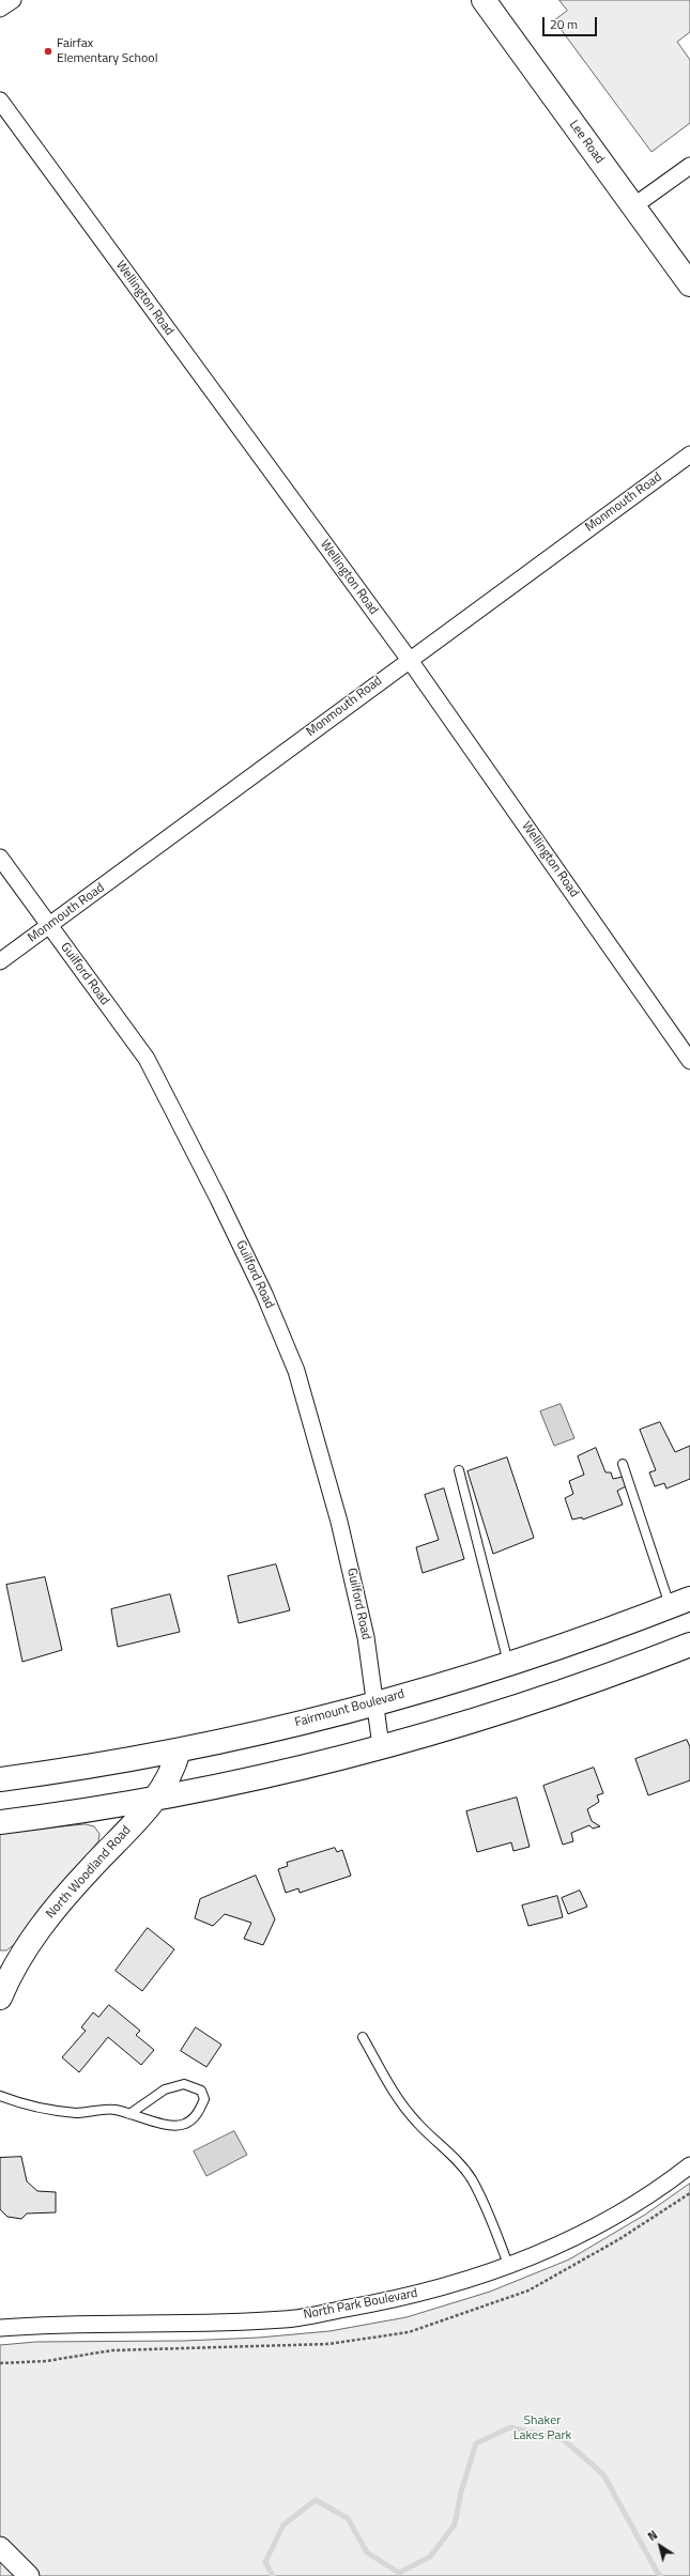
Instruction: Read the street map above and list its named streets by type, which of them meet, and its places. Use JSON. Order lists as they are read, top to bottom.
{
  "streets": {
    "main road": ["Lee Road", "Fairmount Boulevard", "North Woodland Road"],
    "street": [
      "Wellington Road",
      "Monmouth Road",
      "Guilford Road",
      "North Park Boulevard"
    ]
  },
  "crossings": [
    ["Wellington Road", "Monmouth Road"],
    ["Monmouth Road", "Guilford Road"],
    ["Guilford Road", "Fairmount Boulevard"],
    ["Fairmount Boulevard", "North Woodland Road"]
  ],
  "parks": ["Shaker Lakes Park"],
  "places": ["Fairfax Elementary School"],
  "scale_bar": "20 m",
  "north": "top left"
}
